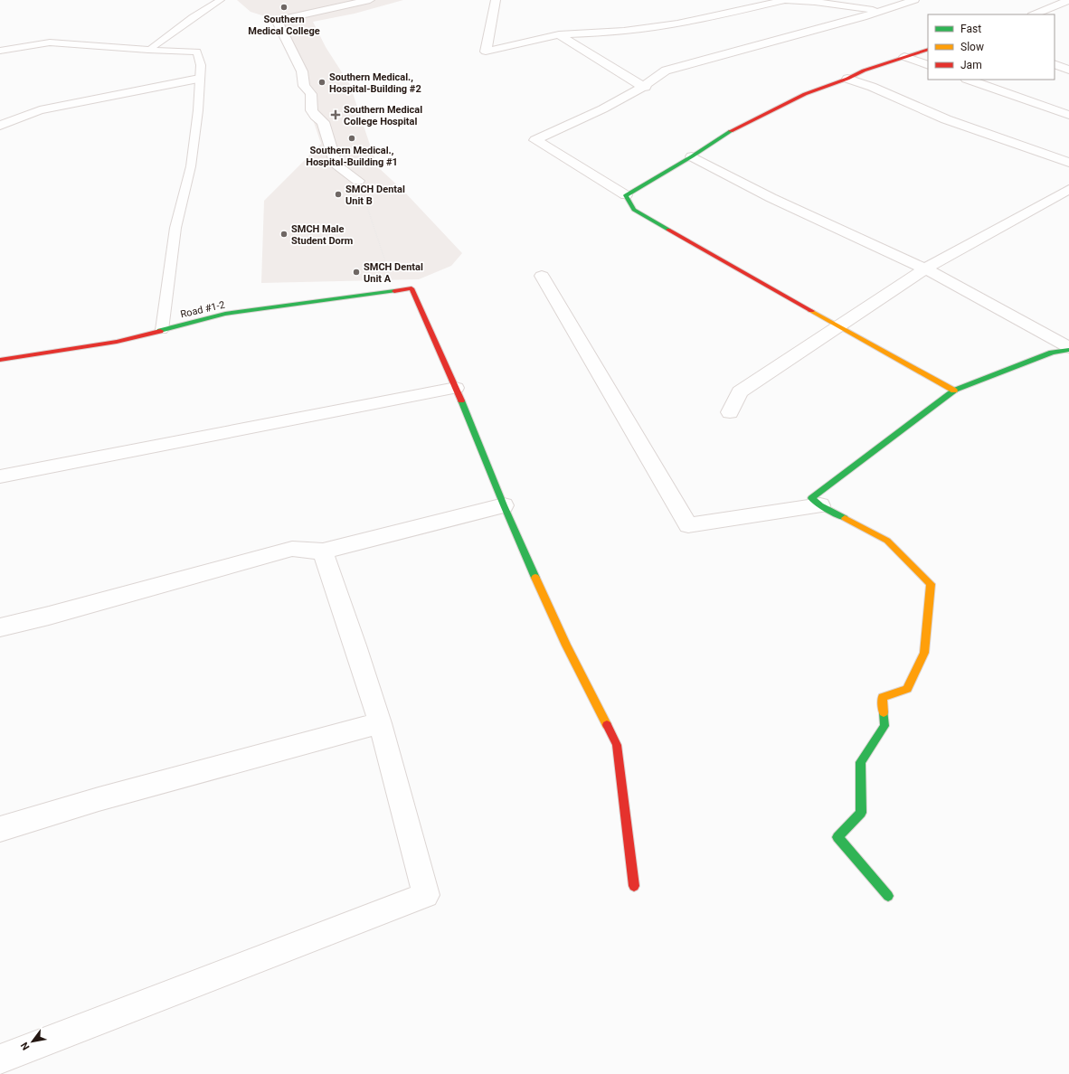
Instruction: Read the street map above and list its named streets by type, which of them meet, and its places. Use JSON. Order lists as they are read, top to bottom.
{
  "streets": {
    "street": ["Road #1-2"]
  },
  "places": {
    "other": [
      "Southern Medical College",
      "Southern Medical., Hospital-Building #2",
      "Southern Medical., Hospital-Building #1",
      "SMCH Dental Unit B",
      "SMCH Male Student Dorm",
      "SMCH Dental Unit A"
    ],
    "health": ["Southern Medical College Hospital"]
  },
  "legend": ["Fast", "Slow", "Jam"],
  "north": "bottom left"
}
